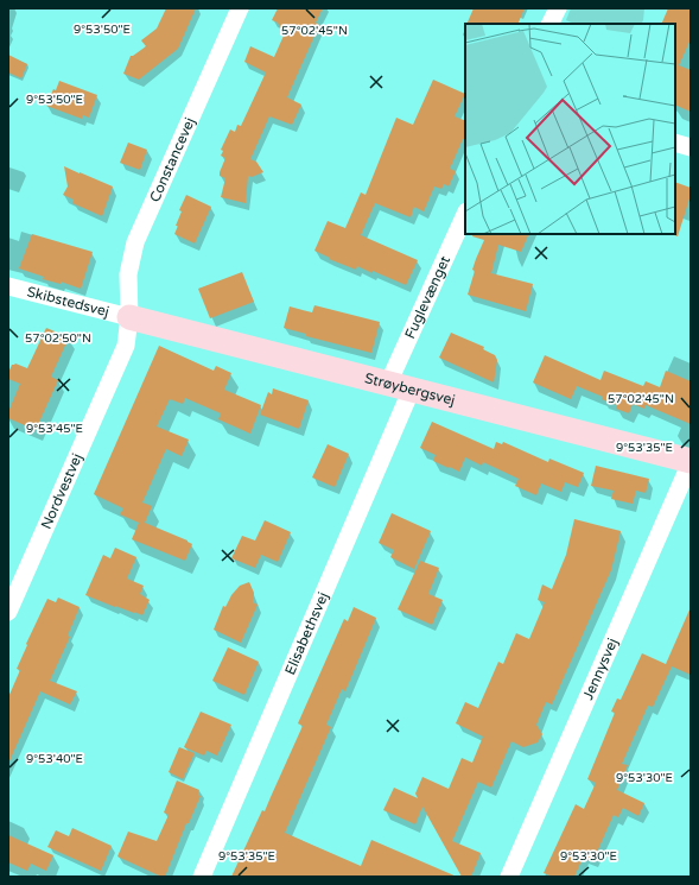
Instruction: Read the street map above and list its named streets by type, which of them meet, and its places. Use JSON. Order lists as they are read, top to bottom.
{
  "streets": {
    "street": [
      "Constancevej",
      "Fuglevænget",
      "Skibstedsvej",
      "Strøybergsvej",
      "Nordvestvej",
      "Elisabethsvej",
      "Jennysvej"
    ]
  },
  "crossings": [
    ["Constancevej", "Skibstedsvej"],
    ["Constancevej", "Strøybergsvej"],
    ["Constancevej", "Nordvestvej"],
    ["Fuglevænget", "Strøybergsvej"],
    ["Fuglevænget", "Elisabethsvej"],
    ["Skibstedsvej", "Strøybergsvej"],
    ["Skibstedsvej", "Nordvestvej"],
    ["Strøybergsvej", "Nordvestvej"],
    ["Strøybergsvej", "Elisabethsvej"],
    ["Strøybergsvej", "Jennysvej"]
  ],
  "coordinates": [
    "9°53'50\"E",
    "57°02'45\"N",
    "57°02'50\"N",
    "9°53'45\"E",
    "9°53'35\"E",
    "9°53'40\"E",
    "9°53'30\"E"
  ]
}
